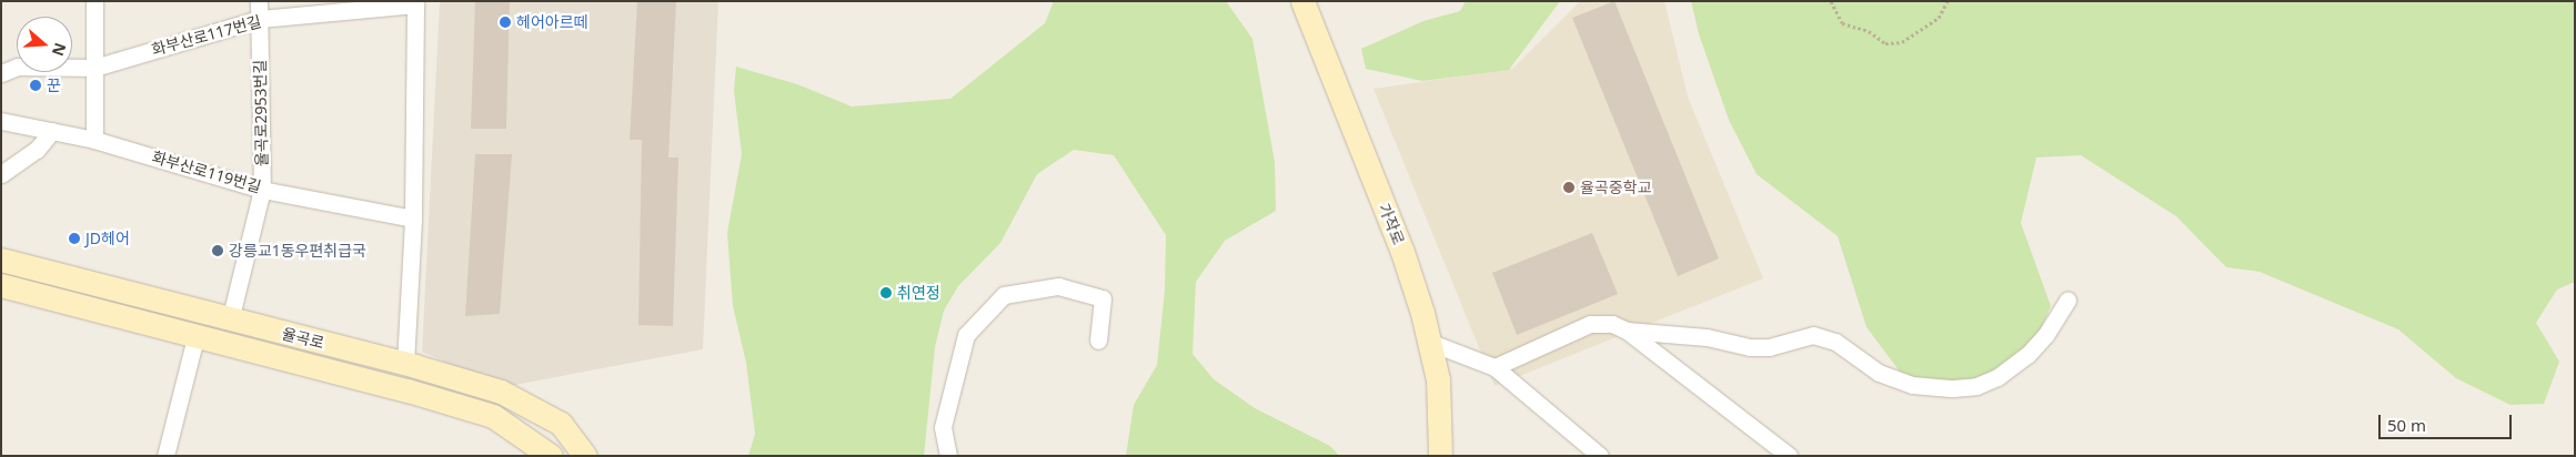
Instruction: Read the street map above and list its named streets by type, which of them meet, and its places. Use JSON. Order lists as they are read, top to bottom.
{
  "streets": {
    "street": [
      "화부산로117번길",
      "율곡로2953번길",
      "화부산로119번길",
      "가작로",
      "율곡로"
    ]
  },
  "crossings": [
    ["화부산로117번길", "율곡로2953번길"],
    ["율곡로2953번길", "화부산로119번길"],
    ["율곡로2953번길", "율곡로"]
  ],
  "places": [
    "헤어아르떼",
    "꾼",
    "율곡중학교",
    "JD헤어",
    "강릉교1동우편취급국",
    "취연정"
  ],
  "scale_bar": "50 m",
  "north": "right"
}
